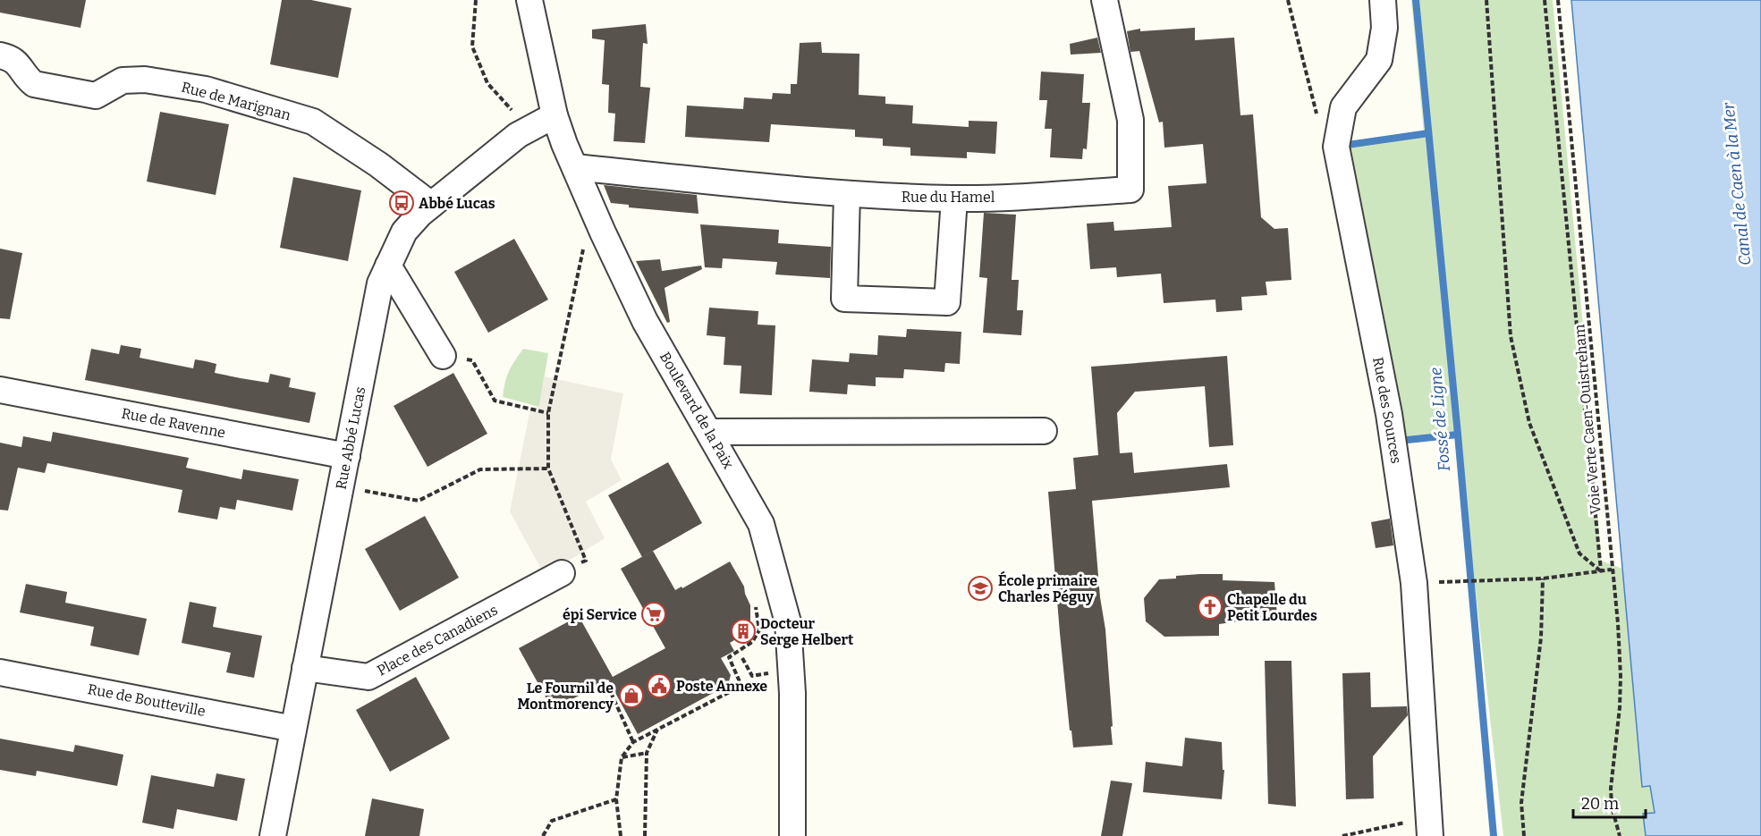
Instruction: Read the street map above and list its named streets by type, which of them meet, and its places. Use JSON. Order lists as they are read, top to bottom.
{
  "streets": {
    "street": [
      "Rue de Marignan",
      "Rue du Hamel",
      "Boulevard de la Paix",
      "Rue des Sources",
      "Rue de Ravenne",
      "Rue Abbé Lucas",
      "Place des Canadiens",
      "Rue de Boutteville"
    ],
    "path": ["Voie Verte Caen-Ouistreham"]
  },
  "crossings": [
    ["Rue de Marignan", "Rue Abbé Lucas"],
    ["Rue du Hamel", "Boulevard de la Paix"],
    ["Boulevard de la Paix", "Rue Abbé Lucas"],
    ["Rue de Ravenne", "Rue Abbé Lucas"],
    ["Rue Abbé Lucas", "Place des Canadiens"],
    ["Rue Abbé Lucas", "Rue de Boutteville"]
  ],
  "water": ["Canal de Caen à la Mer", "Fossé de Ligne"],
  "places": {
    "bus stop": ["Abbé Lucas"],
    "school or university": ["École primaire Charles Péguy"],
    "church": ["Chapelle du Petit Lourdes"],
    "supermarket": ["épi Service"],
    "building": ["Docteur Serge Helbert"],
    "public building": ["Poste Annexe"],
    "shop": ["Le Fournil de Montmorency"]
  },
  "scale_bar": "20 m"
}
